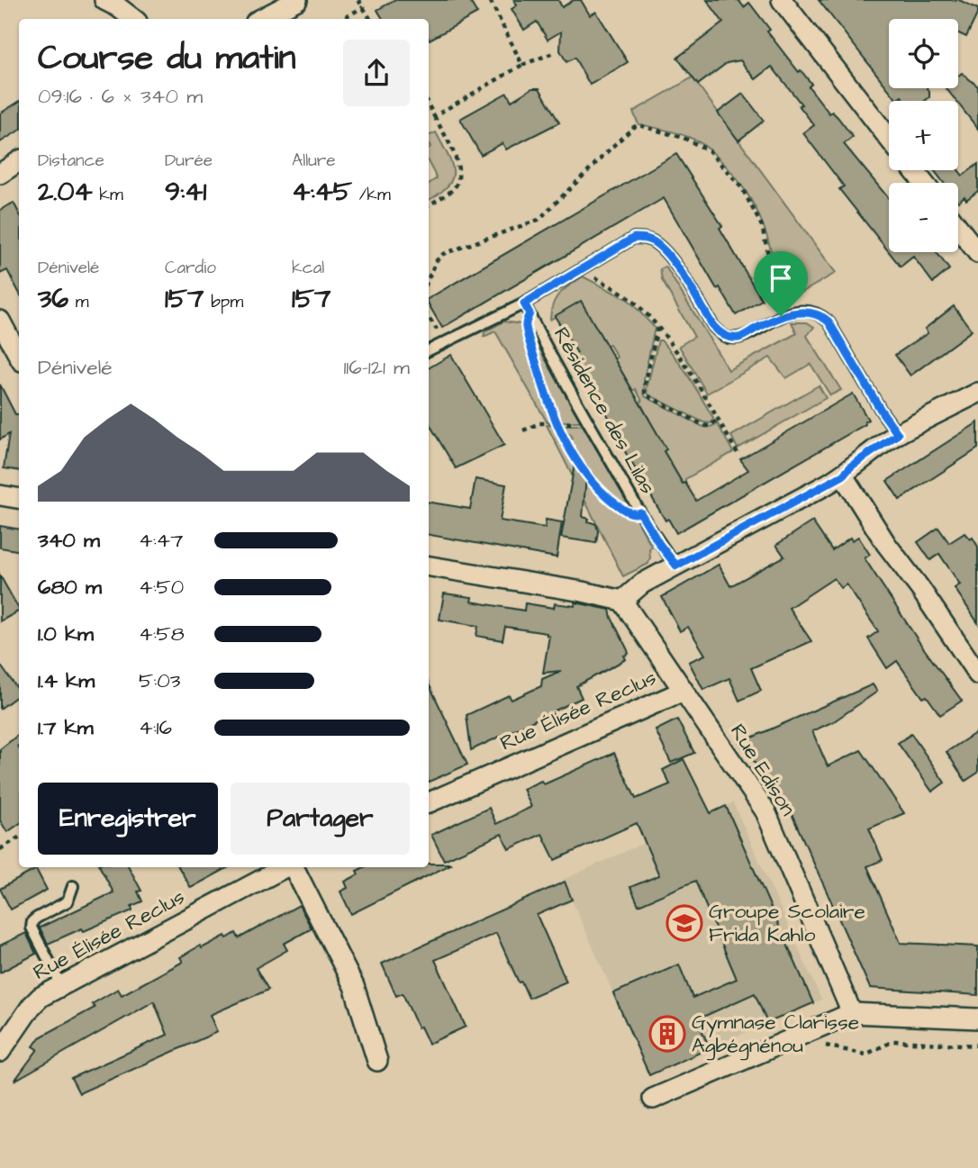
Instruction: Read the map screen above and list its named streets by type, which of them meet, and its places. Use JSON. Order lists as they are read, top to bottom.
{
  "streets": {
    "street": ["Rue Élisée Reclus", "Rue Edison"],
    "lane": ["Résidence des Lilas"]
  },
  "crossings": [
    ["Rue Élisée Reclus", "Rue Edison"]
  ],
  "places": {
    "school or university": ["Groupe Scolaire Frida Kahlo"],
    "building": ["Gymnase Clarisse Agbégnénou"]
  },
  "page": {
    "map_buttons": ["+", "−"],
    "heading": ["Course du matin", "09:16 · 6 × 340 m"],
    "stats": [
      ["Distance", "2.04 km"],
      ["Durée", "9:41"],
      ["Allure", "4:45 /km"],
      ["Dénivelé", "36 m"],
      ["Cardio", "157 bpm"],
      ["kcal", "157"]
    ],
    "chart": ["Dénivelé", "116–121 m"],
    "list": [
      {
        "name": "340 m",
        "note": "4:47"
      },
      {
        "name": "680 m",
        "note": "4:50"
      },
      {
        "name": "1.0 km",
        "note": "4:58"
      },
      {
        "name": "1.4 km",
        "note": "5:03"
      },
      {
        "name": "1.7 km",
        "note": "4:16"
      }
    ],
    "buttons": ["Enregistrer", "Partager"]
  }
}
